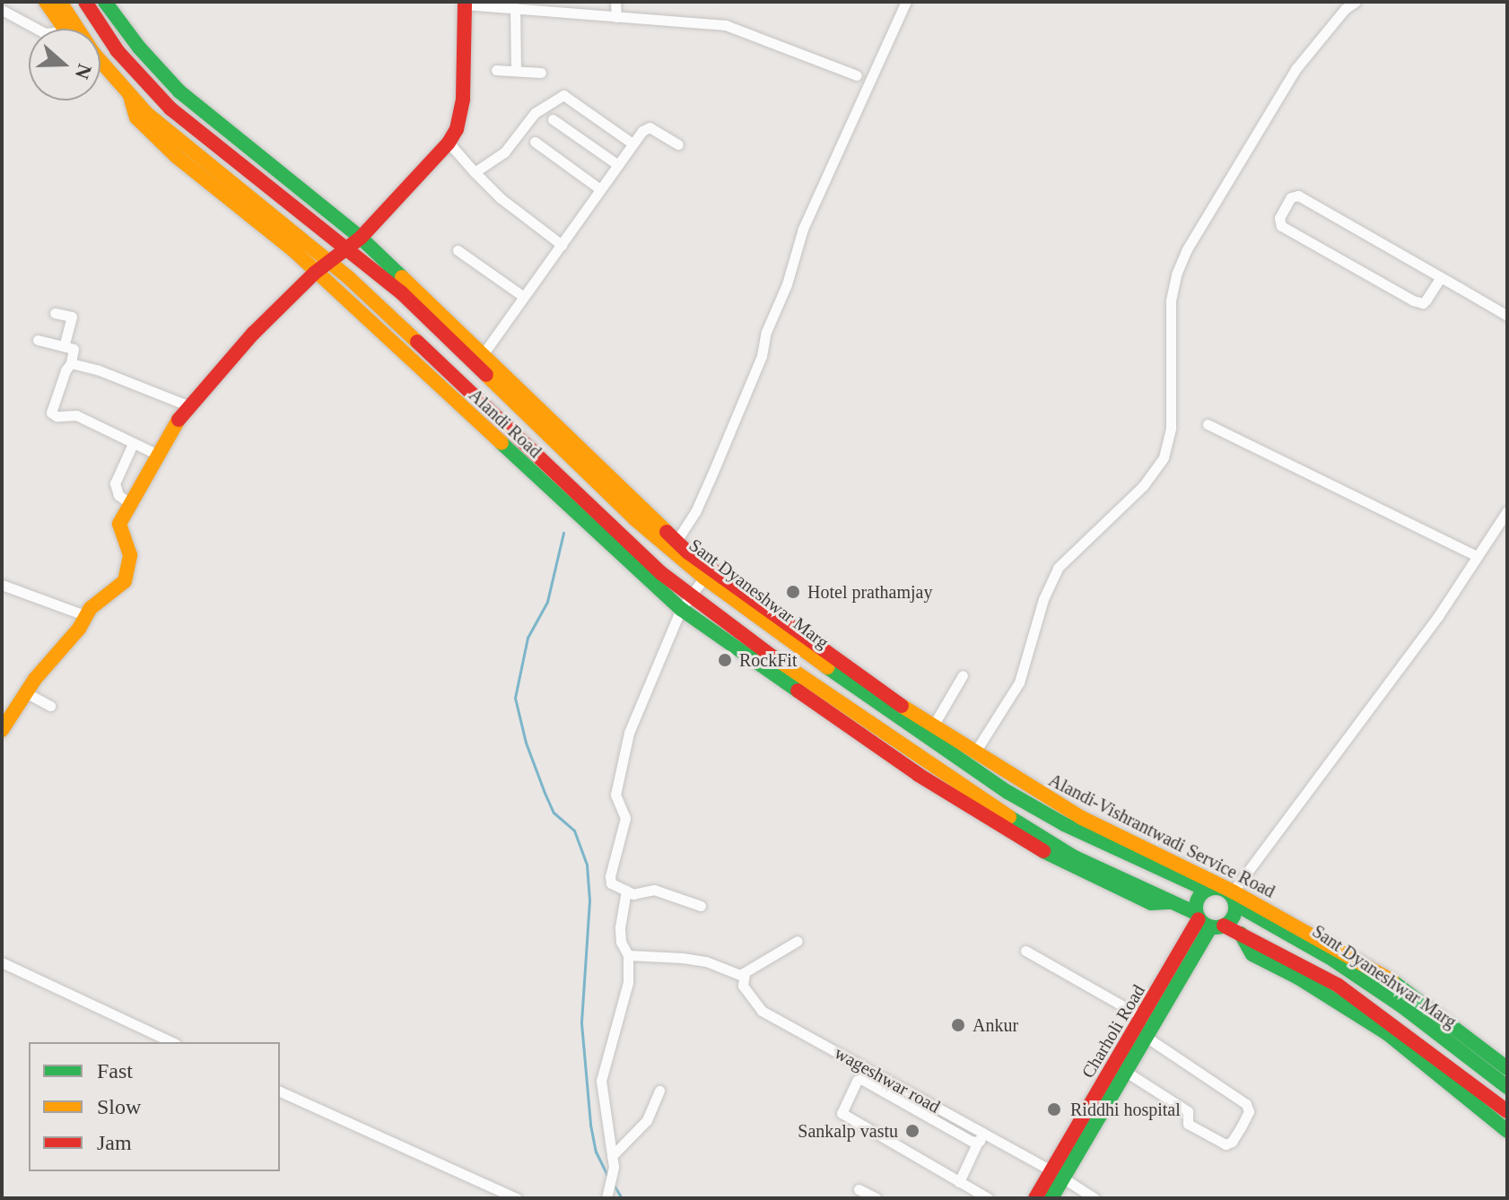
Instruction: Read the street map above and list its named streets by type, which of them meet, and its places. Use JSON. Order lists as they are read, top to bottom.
{
  "streets": {
    "street": [
      "Alandi Road",
      "Sant Dyaneshwar Marg",
      "Alandi-Vishrantwadi Service Road",
      "Charholi Road",
      "wageshwar road"
    ]
  },
  "crossings": [
    ["Sant Dyaneshwar Marg", "Alandi-Vishrantwadi Service Road"],
    ["Sant Dyaneshwar Marg", "Charholi Road"],
    ["Charholi Road", "wageshwar road"]
  ],
  "places": [
    "Hotel prathamjay",
    "RockFit",
    "Ankur",
    "Riddhi hospital",
    "Sankalp vastu"
  ],
  "legend": ["Fast", "Slow", "Jam"],
  "north": "right"
}
